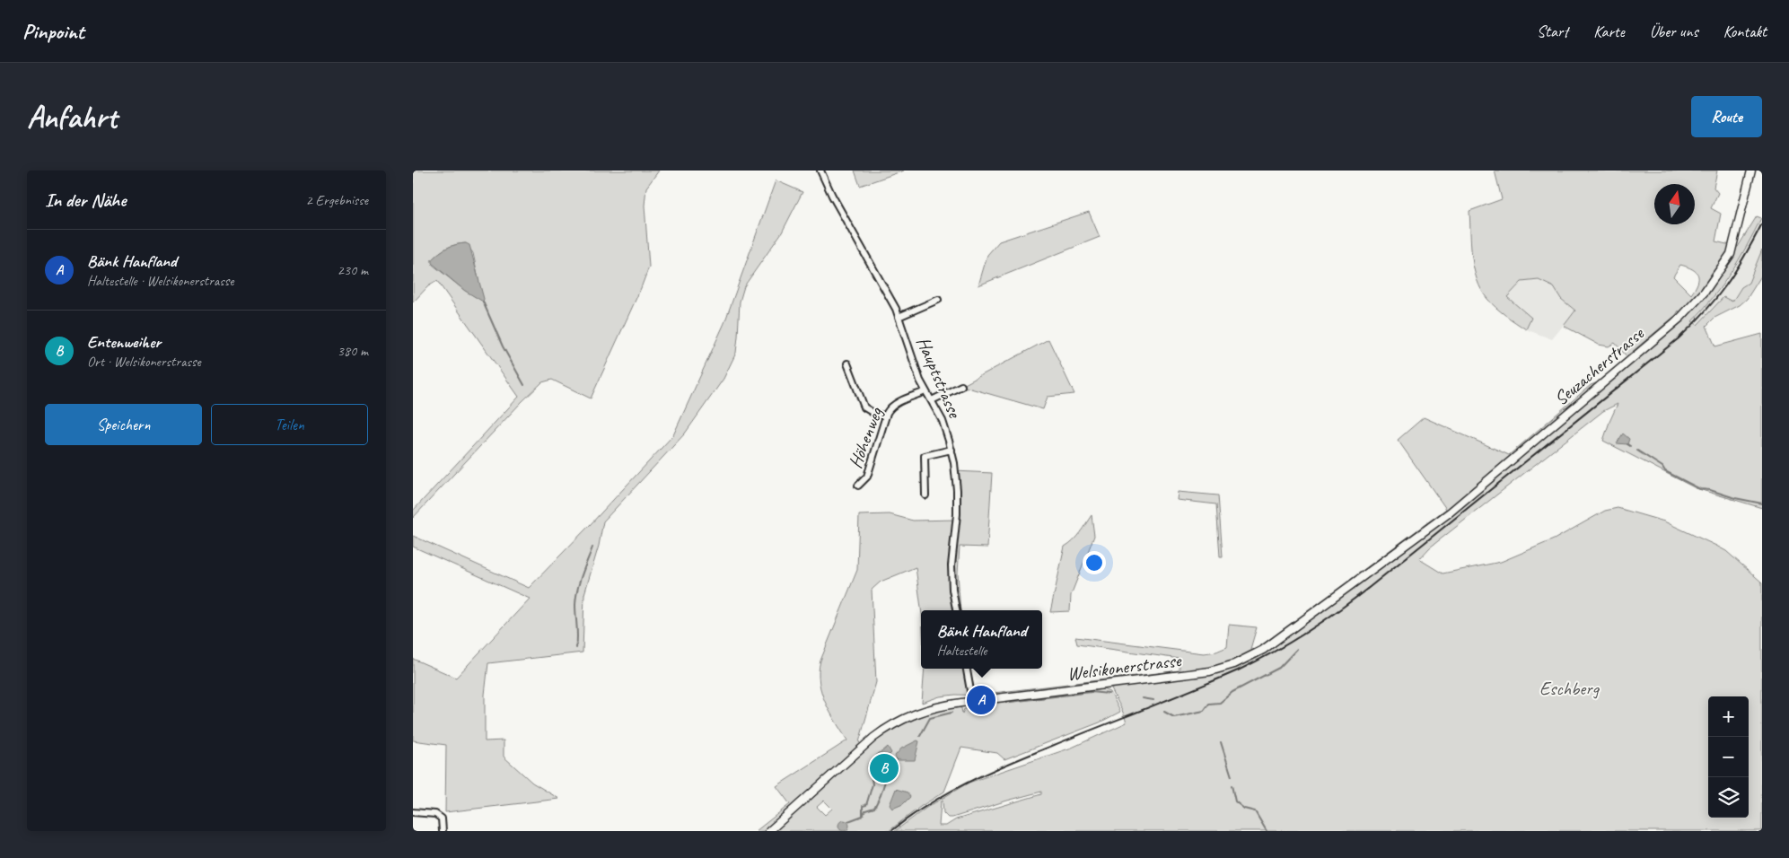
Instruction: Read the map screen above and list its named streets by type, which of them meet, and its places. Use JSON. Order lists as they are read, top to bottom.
{
  "streets": {
    "main road": ["Seuzacherstrasse", "Welsikonerstrasse"],
    "street": ["Hauptstrasse", "Höhenweg"]
  },
  "crossings": [
    ["Seuzacherstrasse", "Welsikonerstrasse"],
    ["Hauptstrasse", "Höhenweg"]
  ],
  "parks": ["Eschberg"],
  "north": "top",
  "page": {
    "header": "Pinpoint",
    "nav": [
      "Start",
      "Karte",
      "Über uns",
      "Kontakt"
    ],
    "buttons": [
      "Route",
      ["Speichern", "Teilen"]
    ],
    "title": "Anfahrt",
    "heading": ["In der Nähe", "2 Ergebnisse"],
    "list": [
      {
        "mark": "A",
        "name": "Bänk Hanfland",
        "note": "Haltestelle · Welsikonerstrasse",
        "value": "230 m"
      },
      {
        "mark": "B",
        "name": "Entenweiher",
        "note": "Ort · Welsikonerstrasse",
        "value": "380 m"
      }
    ],
    "popup": ["Bänk Hanfland", "Haltestelle"],
    "pins": ["A", "B"],
    "map_buttons": ["+", "−"]
  }
}
